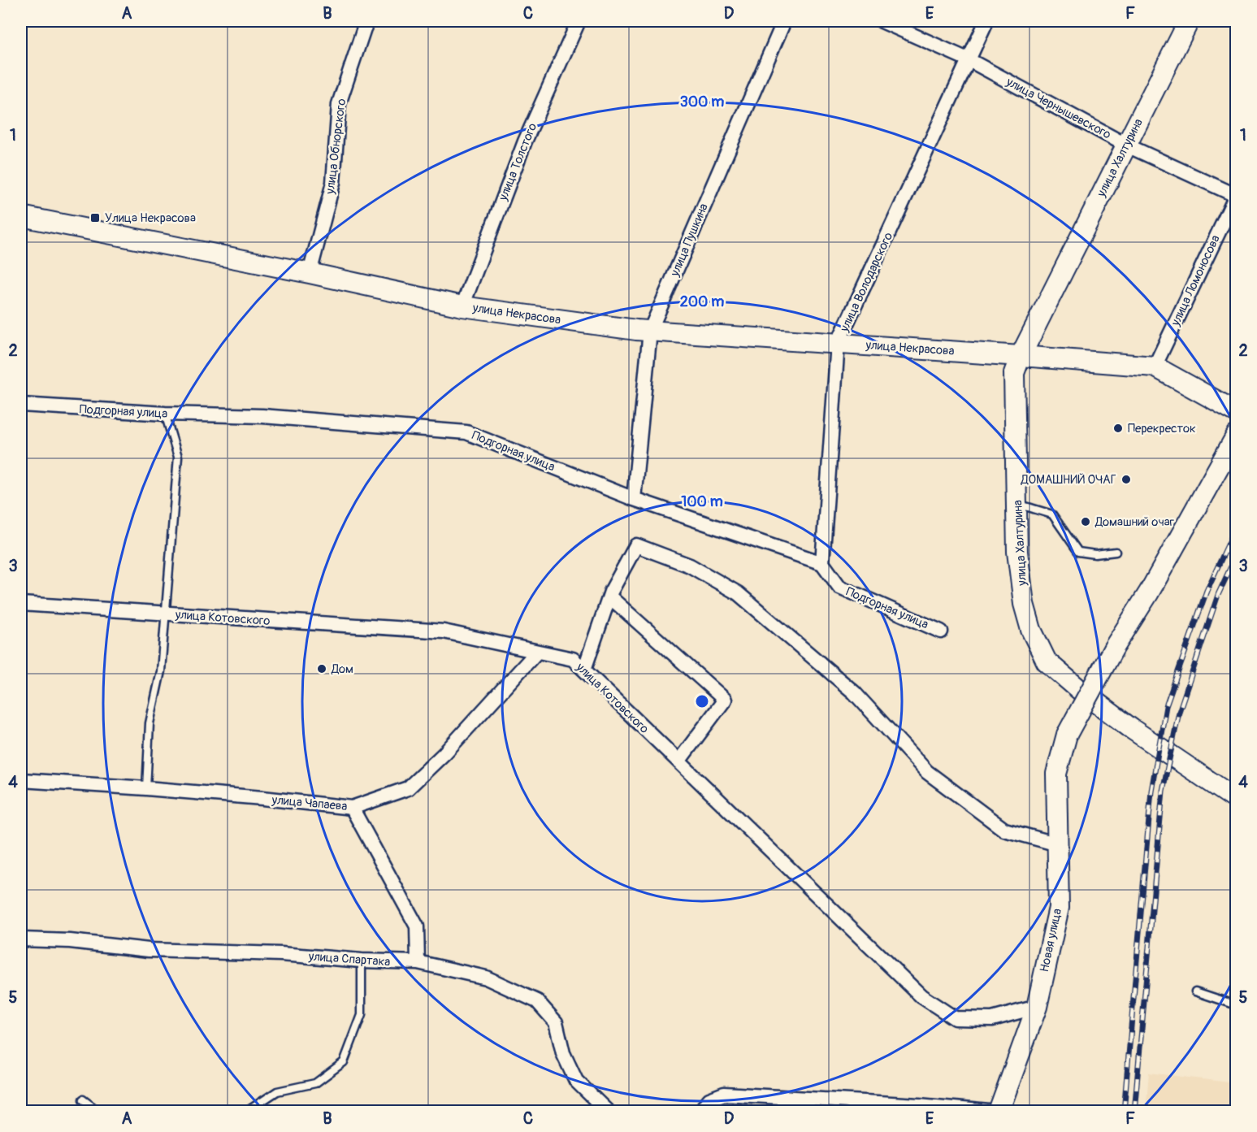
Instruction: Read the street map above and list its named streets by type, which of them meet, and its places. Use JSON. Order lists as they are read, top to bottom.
{
  "streets": {
    "main road": ["улица Халтурина", "улица Некрасова", "Новая улица"],
    "street": [
      "улица Чернышевского",
      "улица Обнорского",
      "улица Толстого",
      "улица Пушкина",
      "улица Ломоносова",
      "улица Володарского",
      "Подгорная улица",
      "улица Котовского",
      "улица Чапаева",
      "улица Спартака"
    ]
  },
  "crossings": [
    ["улица Чернышевского", "улица Халтурина"],
    ["улица Чернышевского", "улица Ломоносова"],
    ["улица Чернышевского", "улица Володарского"],
    ["улица Обнорского", "улица Некрасова"],
    ["улица Халтурина", "улица Некрасова"],
    ["улица Толстого", "улица Некрасова"],
    ["улица Пушкина", "улица Некрасова"],
    ["улица Пушкина", "Подгорная улица"],
    ["улица Ломоносова", "улица Некрасова"],
    ["улица Володарского", "улица Некрасова"],
    ["улица Володарского", "Подгорная улица"],
    ["улица Котовского", "улица Чапаева"],
    ["улица Котовского", "Новая улица"]
  ],
  "places": {
    "transit": ["Улица Некрасова"],
    "other": [
      "Перекресток",
      "ДОМАШНИЙ ОЧАГ",
      "Домашний очаг",
      "Дом"
    ]
  },
  "grid": {
    "columns": [
      "A",
      "B",
      "C",
      "D",
      "E",
      "F"
    ],
    "rows": [
      "1",
      "2",
      "3",
      "4",
      "5"
    ]
  },
  "rings": ["300 m", "200 m", "100 m"]
}
